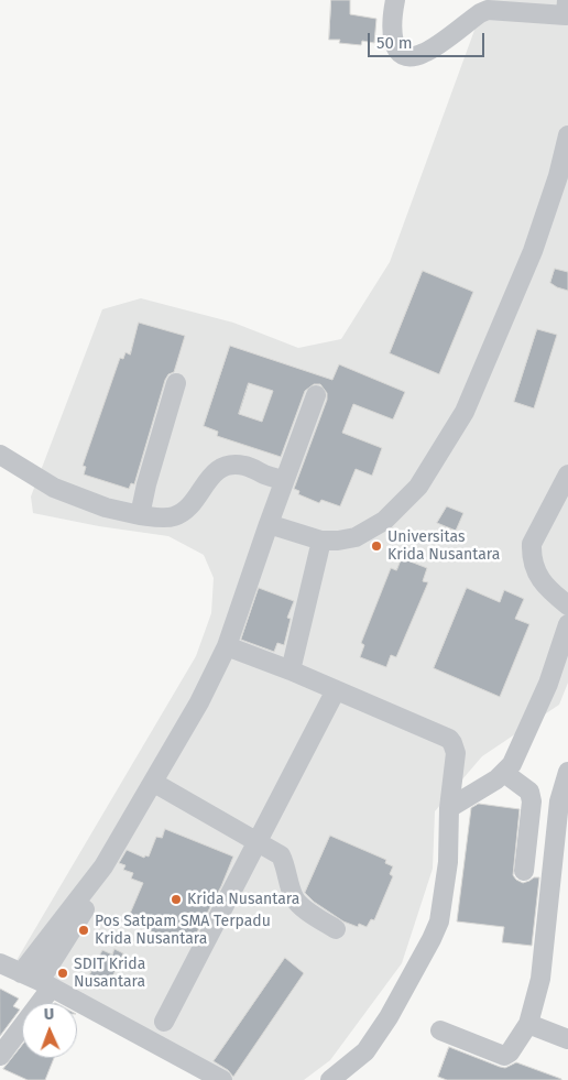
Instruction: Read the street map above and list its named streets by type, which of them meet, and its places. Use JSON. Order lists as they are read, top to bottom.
{
  "places": [
    "Universitas Krida Nusantara",
    "Krida Nusantara",
    "Pos Satpam SMA Terpadu Krida Nusantara",
    "SDIT Krida Nusantara"
  ],
  "scale_bar": "50 m",
  "north": "top"
}
